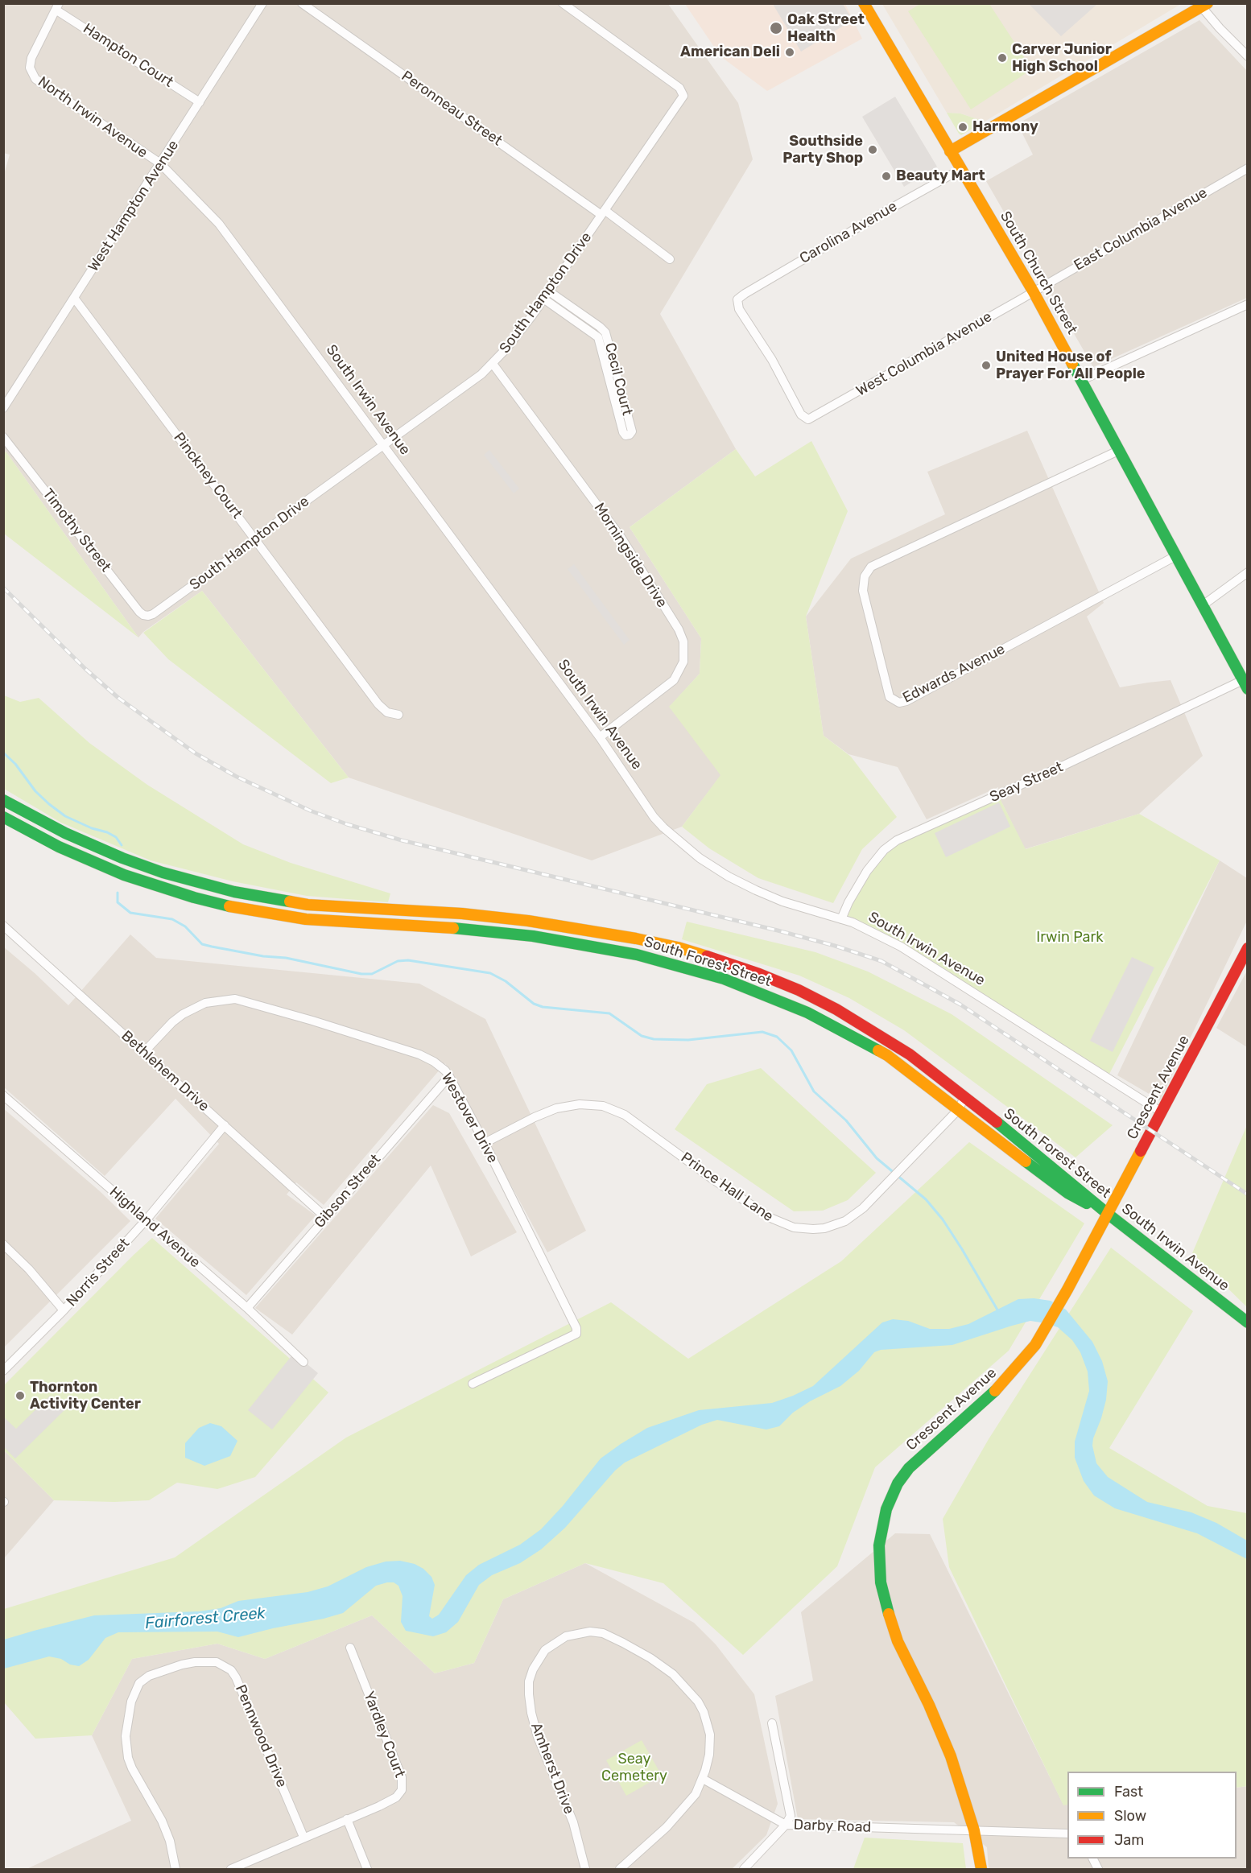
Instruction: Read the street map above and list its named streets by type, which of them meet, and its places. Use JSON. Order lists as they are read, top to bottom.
{
  "streets": {
    "street": [
      "Hampton Court",
      "Peronneau Street",
      "North Irwin Avenue",
      "West Hampton Avenue",
      "East Columbia Avenue",
      "Carolina Avenue",
      "South Church Street",
      "South Hampton Drive",
      "West Columbia Avenue",
      "Cecil Court",
      "South Irwin Avenue",
      "Pinckney Court",
      "Timothy Street",
      "Morningside Drive",
      "Edwards Avenue",
      "Seay Street",
      "South Forest Street",
      "Bethlehem Drive",
      "Crescent Avenue",
      "Westover Drive",
      "Prince Hall Lane",
      "Gibson Street",
      "Highland Avenue",
      "Norris Street",
      "Yardley Court",
      "Pennwood Drive",
      "Amherst Drive",
      "Darby Road"
    ]
  },
  "crossings": [
    ["Hampton Court", "North Irwin Avenue"],
    ["Hampton Court", "West Hampton Avenue"],
    ["Peronneau Street", "South Hampton Drive"],
    ["North Irwin Avenue", "West Hampton Avenue"],
    ["North Irwin Avenue", "South Irwin Avenue"],
    ["West Hampton Avenue", "South Irwin Avenue"],
    ["West Hampton Avenue", "Pinckney Court"],
    ["East Columbia Avenue", "South Church Street"],
    ["East Columbia Avenue", "West Columbia Avenue"],
    ["Carolina Avenue", "South Church Street"],
    ["Carolina Avenue", "West Columbia Avenue"],
    ["South Church Street", "West Columbia Avenue"],
    ["South Church Street", "Edwards Avenue"],
    ["South Church Street", "Seay Street"],
    ["South Hampton Drive", "Cecil Court"],
    ["South Hampton Drive", "South Irwin Avenue"],
    ["South Hampton Drive", "Pinckney Court"],
    ["South Hampton Drive", "Timothy Street"],
    ["South Hampton Drive", "Morningside Drive"],
    ["South Irwin Avenue", "Morningside Drive"],
    ["South Irwin Avenue", "Seay Street"],
    ["South Irwin Avenue", "South Forest Street"],
    ["South Irwin Avenue", "Crescent Avenue"],
    ["South Forest Street", "Crescent Avenue"],
    ["South Forest Street", "Prince Hall Lane"],
    ["Bethlehem Drive", "Westover Drive"],
    ["Bethlehem Drive", "Gibson Street"],
    ["Bethlehem Drive", "Norris Street"],
    ["Crescent Avenue", "Darby Road"],
    ["Westover Drive", "Prince Hall Lane"],
    ["Westover Drive", "Gibson Street"],
    ["Gibson Street", "Highland Avenue"],
    ["Highland Avenue", "Norris Street"],
    ["Yardley Court", "Pennwood Drive"],
    ["Amherst Drive", "Darby Road"]
  ],
  "water": ["Fairforest Creek"],
  "parks": ["Irwin Park", "Seay Cemetery"],
  "places": [
    "Oak Street Health",
    "American Deli",
    "Carver Junior High School",
    "Harmony",
    "Southside Party Shop",
    "Beauty Mart",
    "United House of Prayer For All People",
    "Thornton Activity Center"
  ],
  "legend": ["Fast", "Slow", "Jam"]
}
